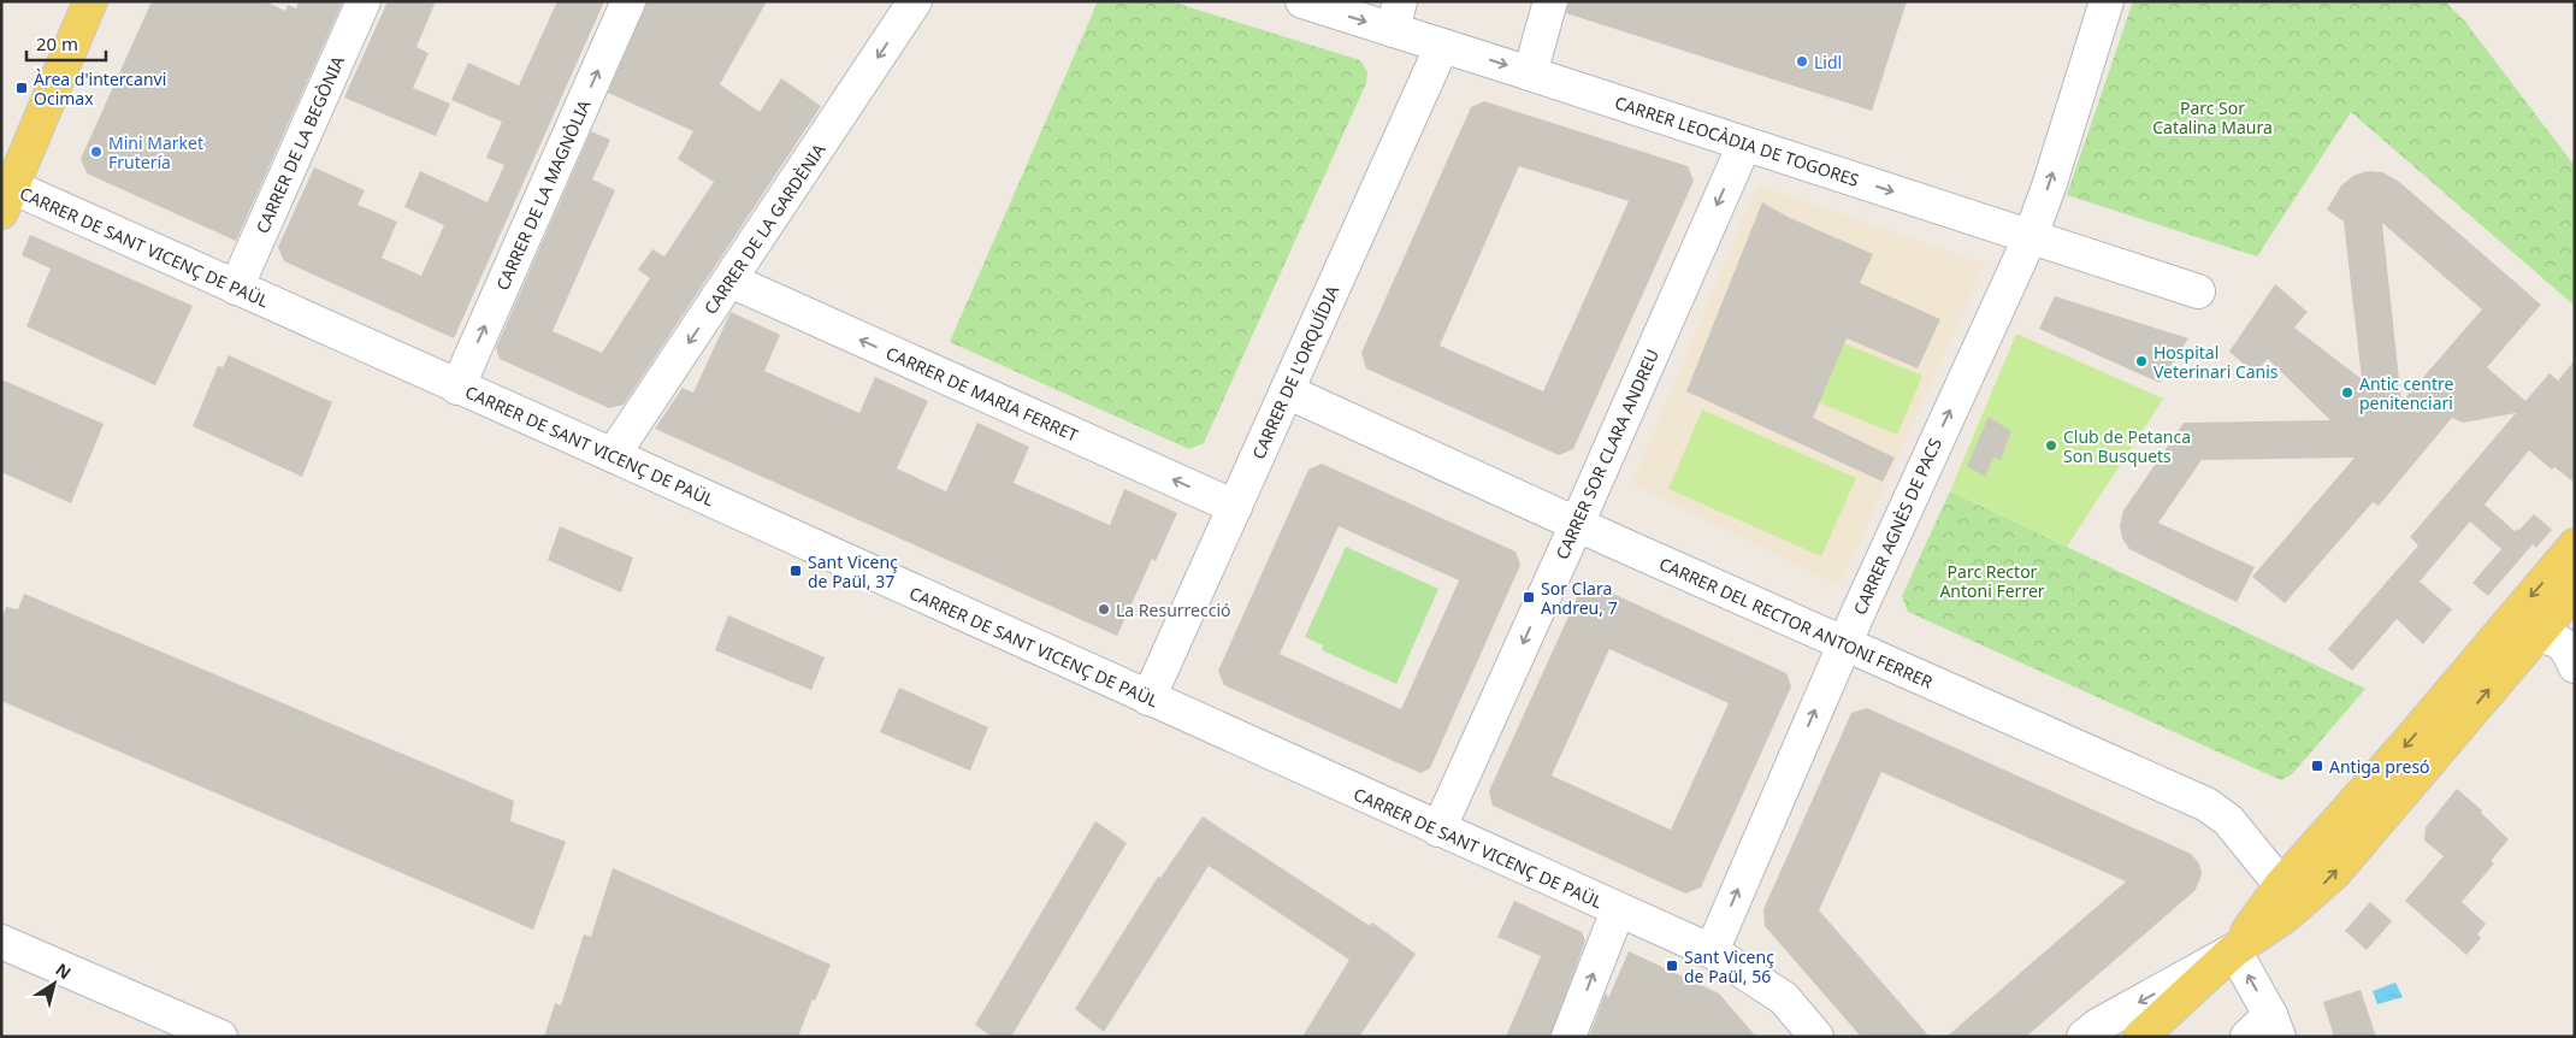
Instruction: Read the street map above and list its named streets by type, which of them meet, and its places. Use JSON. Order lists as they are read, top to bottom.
{
  "streets": {
    "street": [
      "CARRER LEOCÀDIA DE TOGORES",
      "CARRER DE LA BEGÒNIA",
      "CARRER DE LA MAGNÒLIA",
      "CARRER DE LA GARDÈNIA",
      "CARRER DE SANT VICENÇ DE PAÜL",
      "CARRER DE L'ORQUÍDIA",
      "CARRER DE MARIA FERRET",
      "CARRER SOR CLARA ANDREU",
      "CARRER AGNÈS DE PACS",
      "CARRER DEL RECTOR ANTONI FERRER"
    ]
  },
  "crossings": [
    ["CARRER LEOCÀDIA DE TOGORES", "CARRER DE L'ORQUÍDIA"],
    ["CARRER LEOCÀDIA DE TOGORES", "CARRER SOR CLARA ANDREU"],
    ["CARRER LEOCÀDIA DE TOGORES", "CARRER AGNÈS DE PACS"],
    ["CARRER DE LA BEGÒNIA", "CARRER DE SANT VICENÇ DE PAÜL"],
    ["CARRER DE LA MAGNÒLIA", "CARRER DE SANT VICENÇ DE PAÜL"],
    ["CARRER DE LA GARDÈNIA", "CARRER DE SANT VICENÇ DE PAÜL"],
    ["CARRER DE LA GARDÈNIA", "CARRER DE MARIA FERRET"],
    ["CARRER DE SANT VICENÇ DE PAÜL", "CARRER DE L'ORQUÍDIA"],
    ["CARRER DE SANT VICENÇ DE PAÜL", "CARRER SOR CLARA ANDREU"],
    ["CARRER DE SANT VICENÇ DE PAÜL", "CARRER AGNÈS DE PACS"],
    ["CARRER DE L'ORQUÍDIA", "CARRER DE MARIA FERRET"],
    ["CARRER DE L'ORQUÍDIA", "CARRER DEL RECTOR ANTONI FERRER"],
    ["CARRER SOR CLARA ANDREU", "CARRER DEL RECTOR ANTONI FERRER"],
    ["CARRER AGNÈS DE PACS", "CARRER DEL RECTOR ANTONI FERRER"]
  ],
  "one_way": [
    "CARRER LEOCÀDIA DE TOGORES",
    "CARRER DE LA MAGNÒLIA",
    "CARRER DE LA GARDÈNIA",
    "CARRER DE MARIA FERRET",
    "CARRER SOR CLARA ANDREU",
    "CARRER AGNÈS DE PACS"
  ],
  "parks": ["Parc Sor Catalina Maura", "Parc Rector Antoni Ferrer"],
  "places": {
    "other": [
      "Lidl",
      "Mini Market Frutería",
      "Hospital Veterinari Canis",
      "Antic centre penitenciari",
      "Club de Petanca Son Busquets",
      "La Resurrecció"
    ],
    "transit": [
      "Àrea d'intercanvi Ocimax",
      "Sant Vicenç de Paül, 37",
      "Sor Clara Andreu, 7",
      "Antiga presó",
      "Sant Vicenç de Paül, 56"
    ]
  },
  "scale_bar": "20 m",
  "north": "top right"
}
